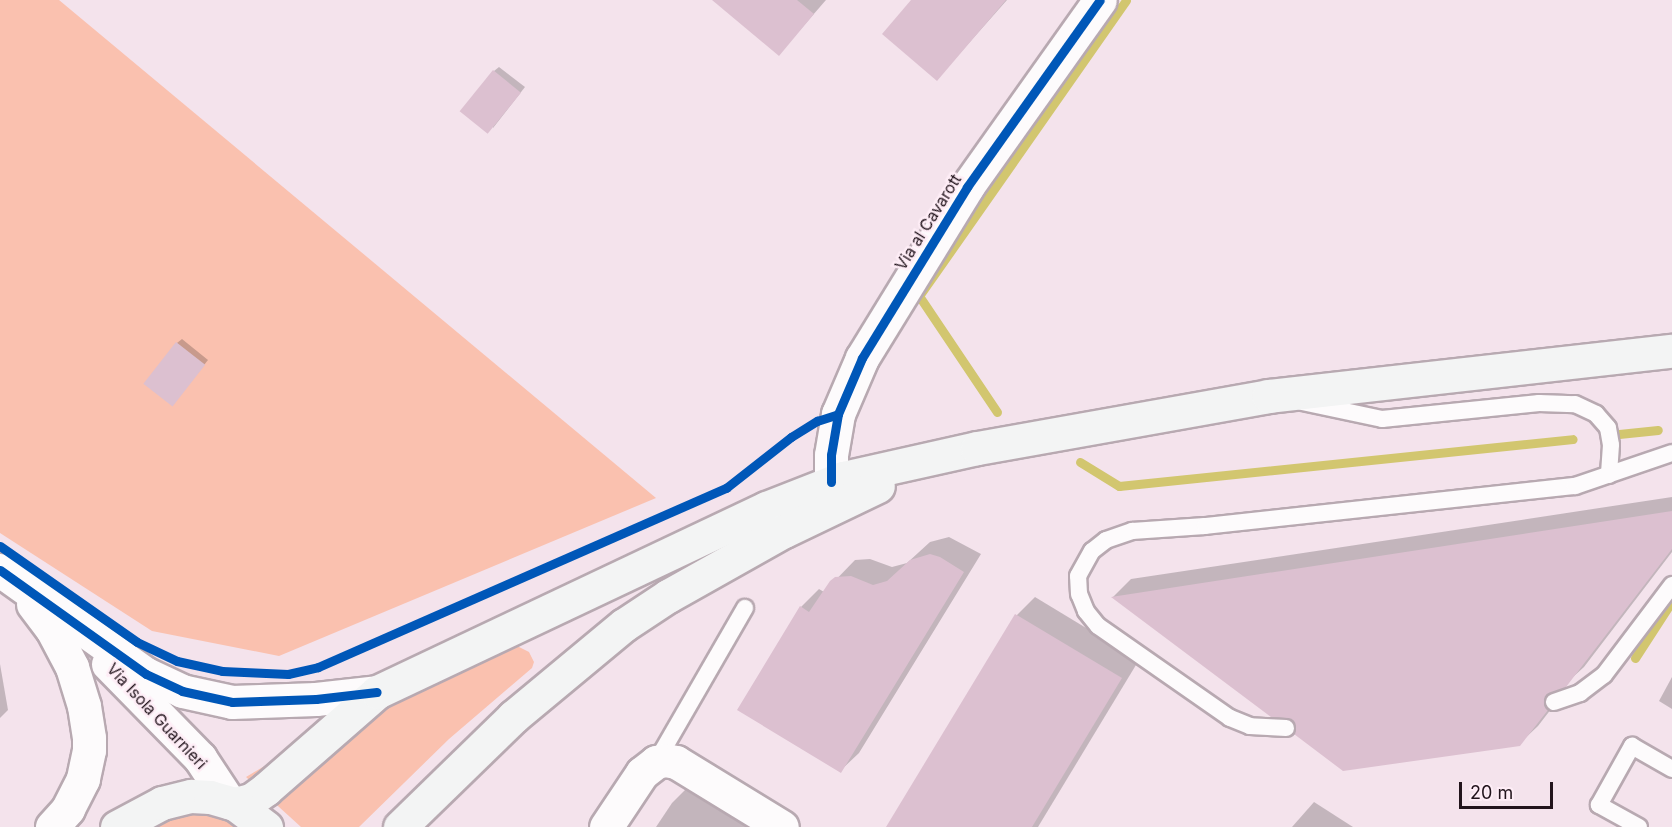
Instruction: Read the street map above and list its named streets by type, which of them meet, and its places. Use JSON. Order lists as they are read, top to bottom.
{
  "streets": {
    "street": ["Via al Cavarott", "Via Isola Guarnieri"]
  },
  "scale_bar": "20 m"
}
